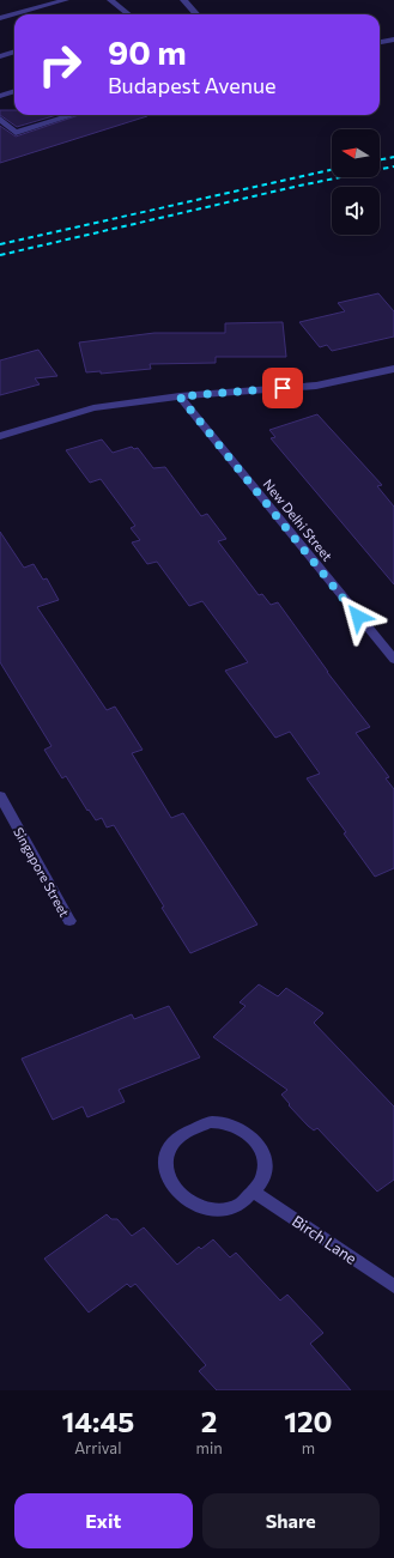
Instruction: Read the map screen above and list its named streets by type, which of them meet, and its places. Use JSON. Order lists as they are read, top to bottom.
{
  "streets": {
    "street": ["New Delhi Street", "Singapore Street", "Birch Lane"]
  },
  "north": "left",
  "page": {
    "turn": ["90 m", "Budapest Avenue"],
    "eta": [
      "14:45",
      "Arrival",
      "2",
      "min",
      "120",
      "m"
    ],
    "buttons": ["Exit", "Share"]
  }
}
